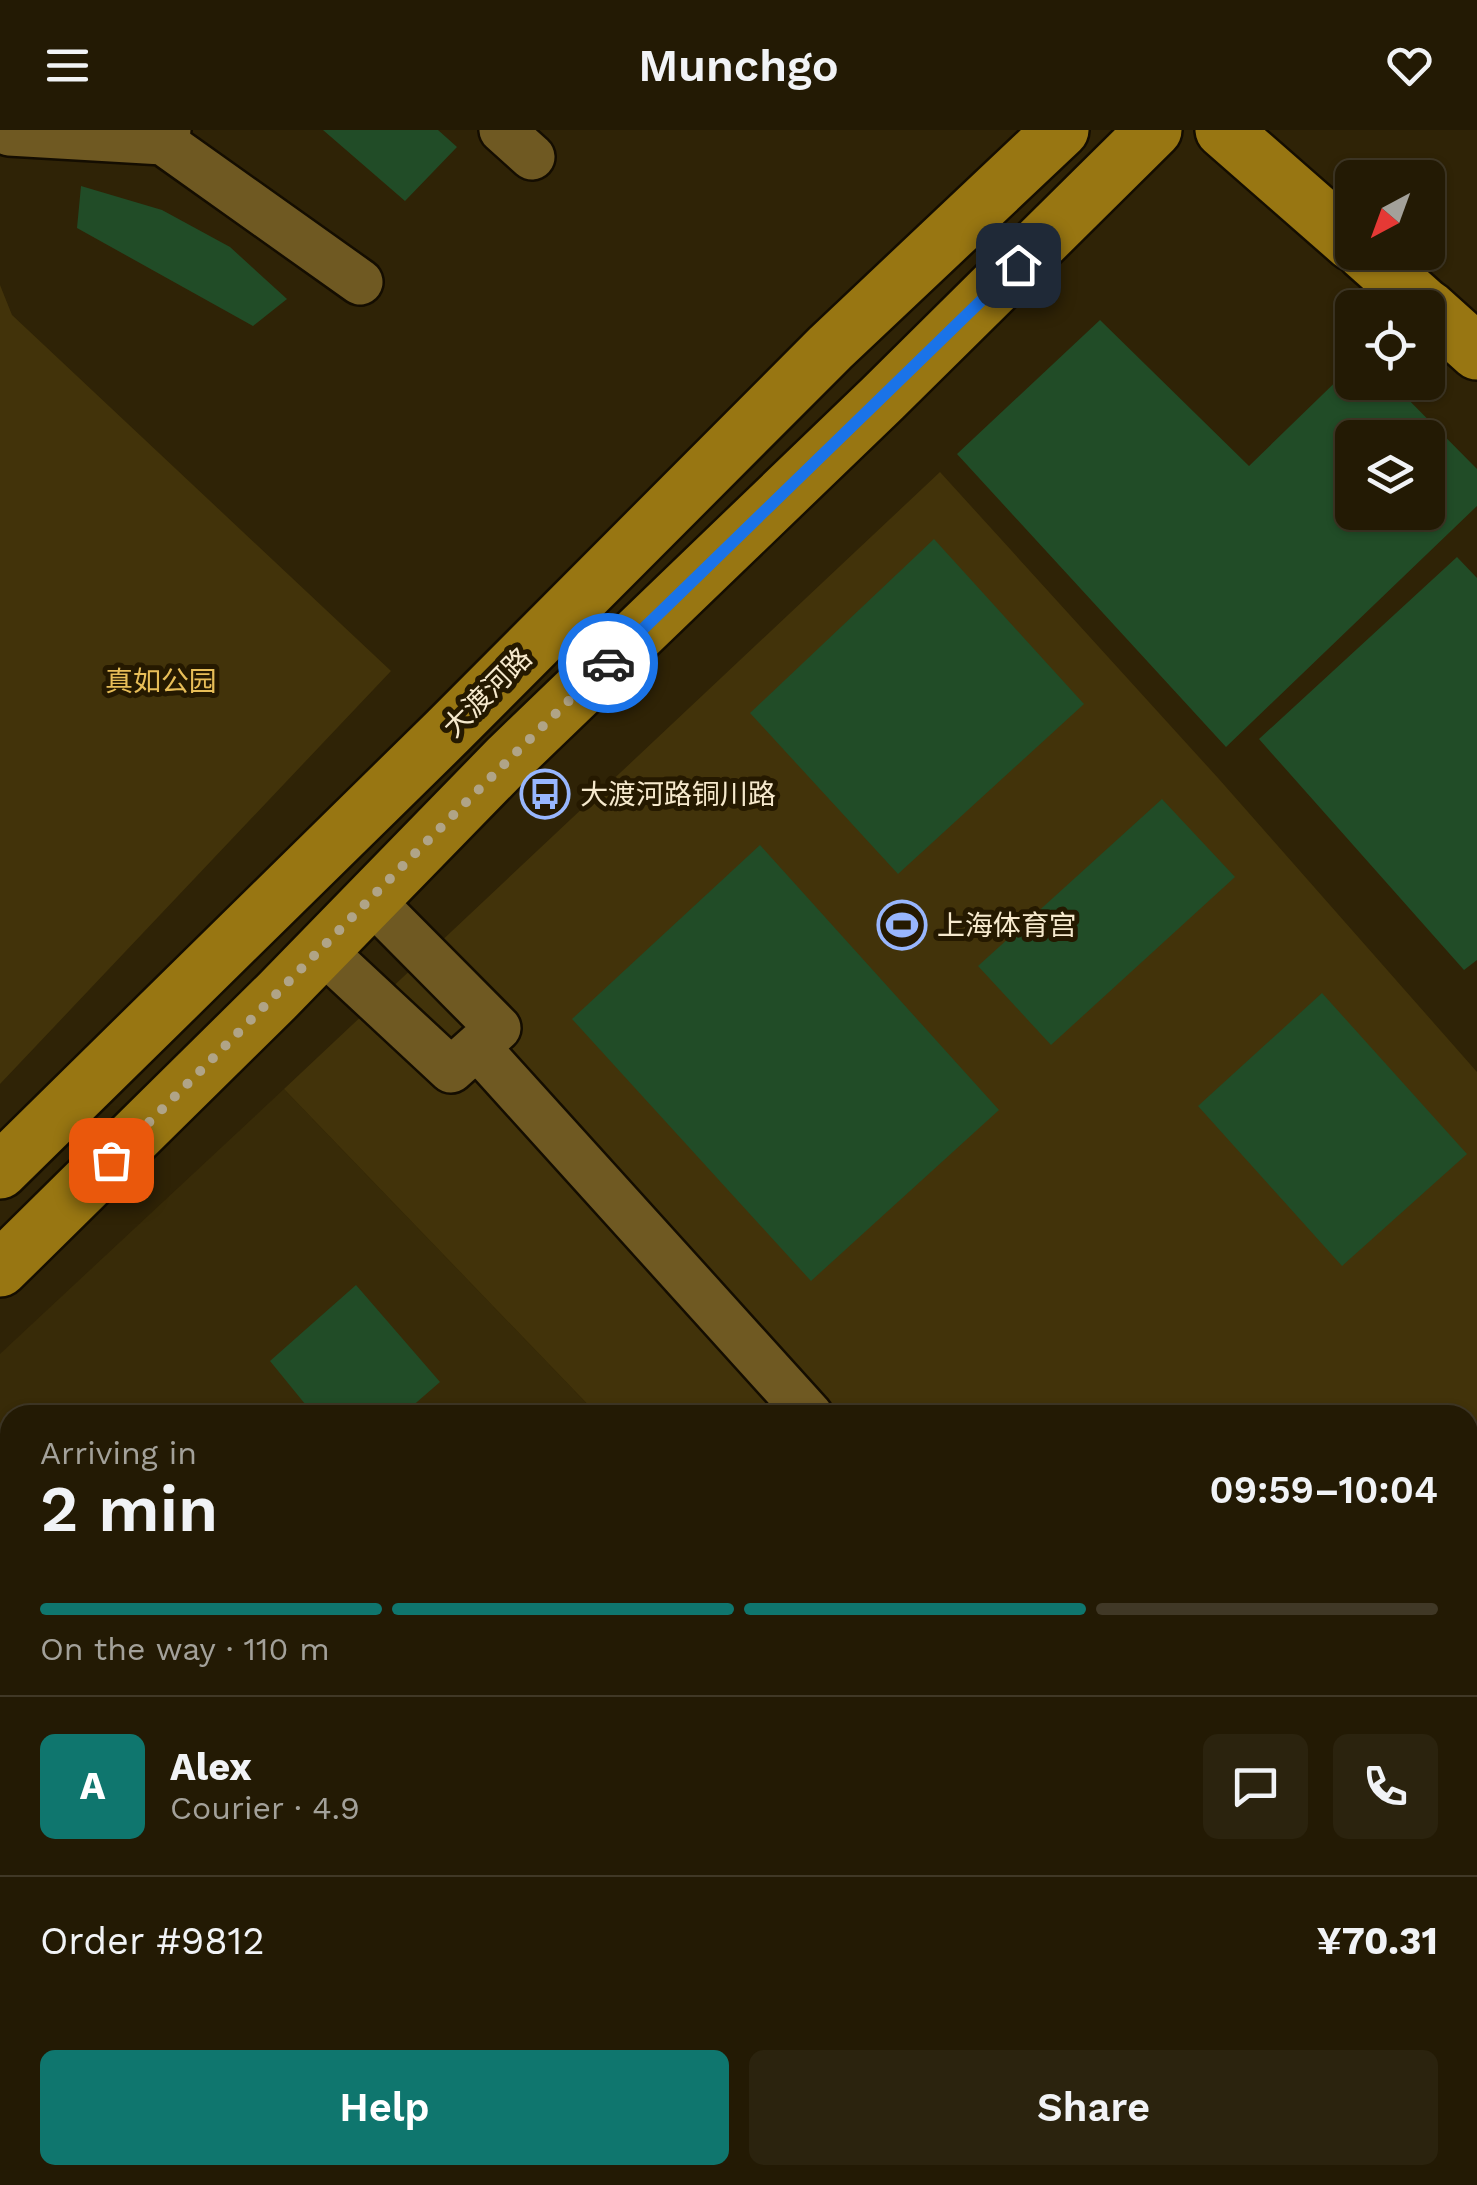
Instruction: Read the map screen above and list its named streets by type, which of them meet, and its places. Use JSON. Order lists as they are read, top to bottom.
{
  "streets": {
    "main road": ["大渡河路"]
  },
  "parks": ["真如公园"],
  "places": {
    "bus stop": ["大渡河路铜川路"],
    "sports": ["上海体育宫"]
  },
  "north": "bottom left",
  "page": {
    "header": "Munchgo",
    "heading": ["2 min", "Arriving in", "09:59–10:04"],
    "panel": [
      "Alex",
      "Courier · 4.9",
      "Order #9812",
      "¥70.31"
    ],
    "bar": "On the way · 110 m",
    "round": "A",
    "buttons": ["Help", "Share"]
  }
}
